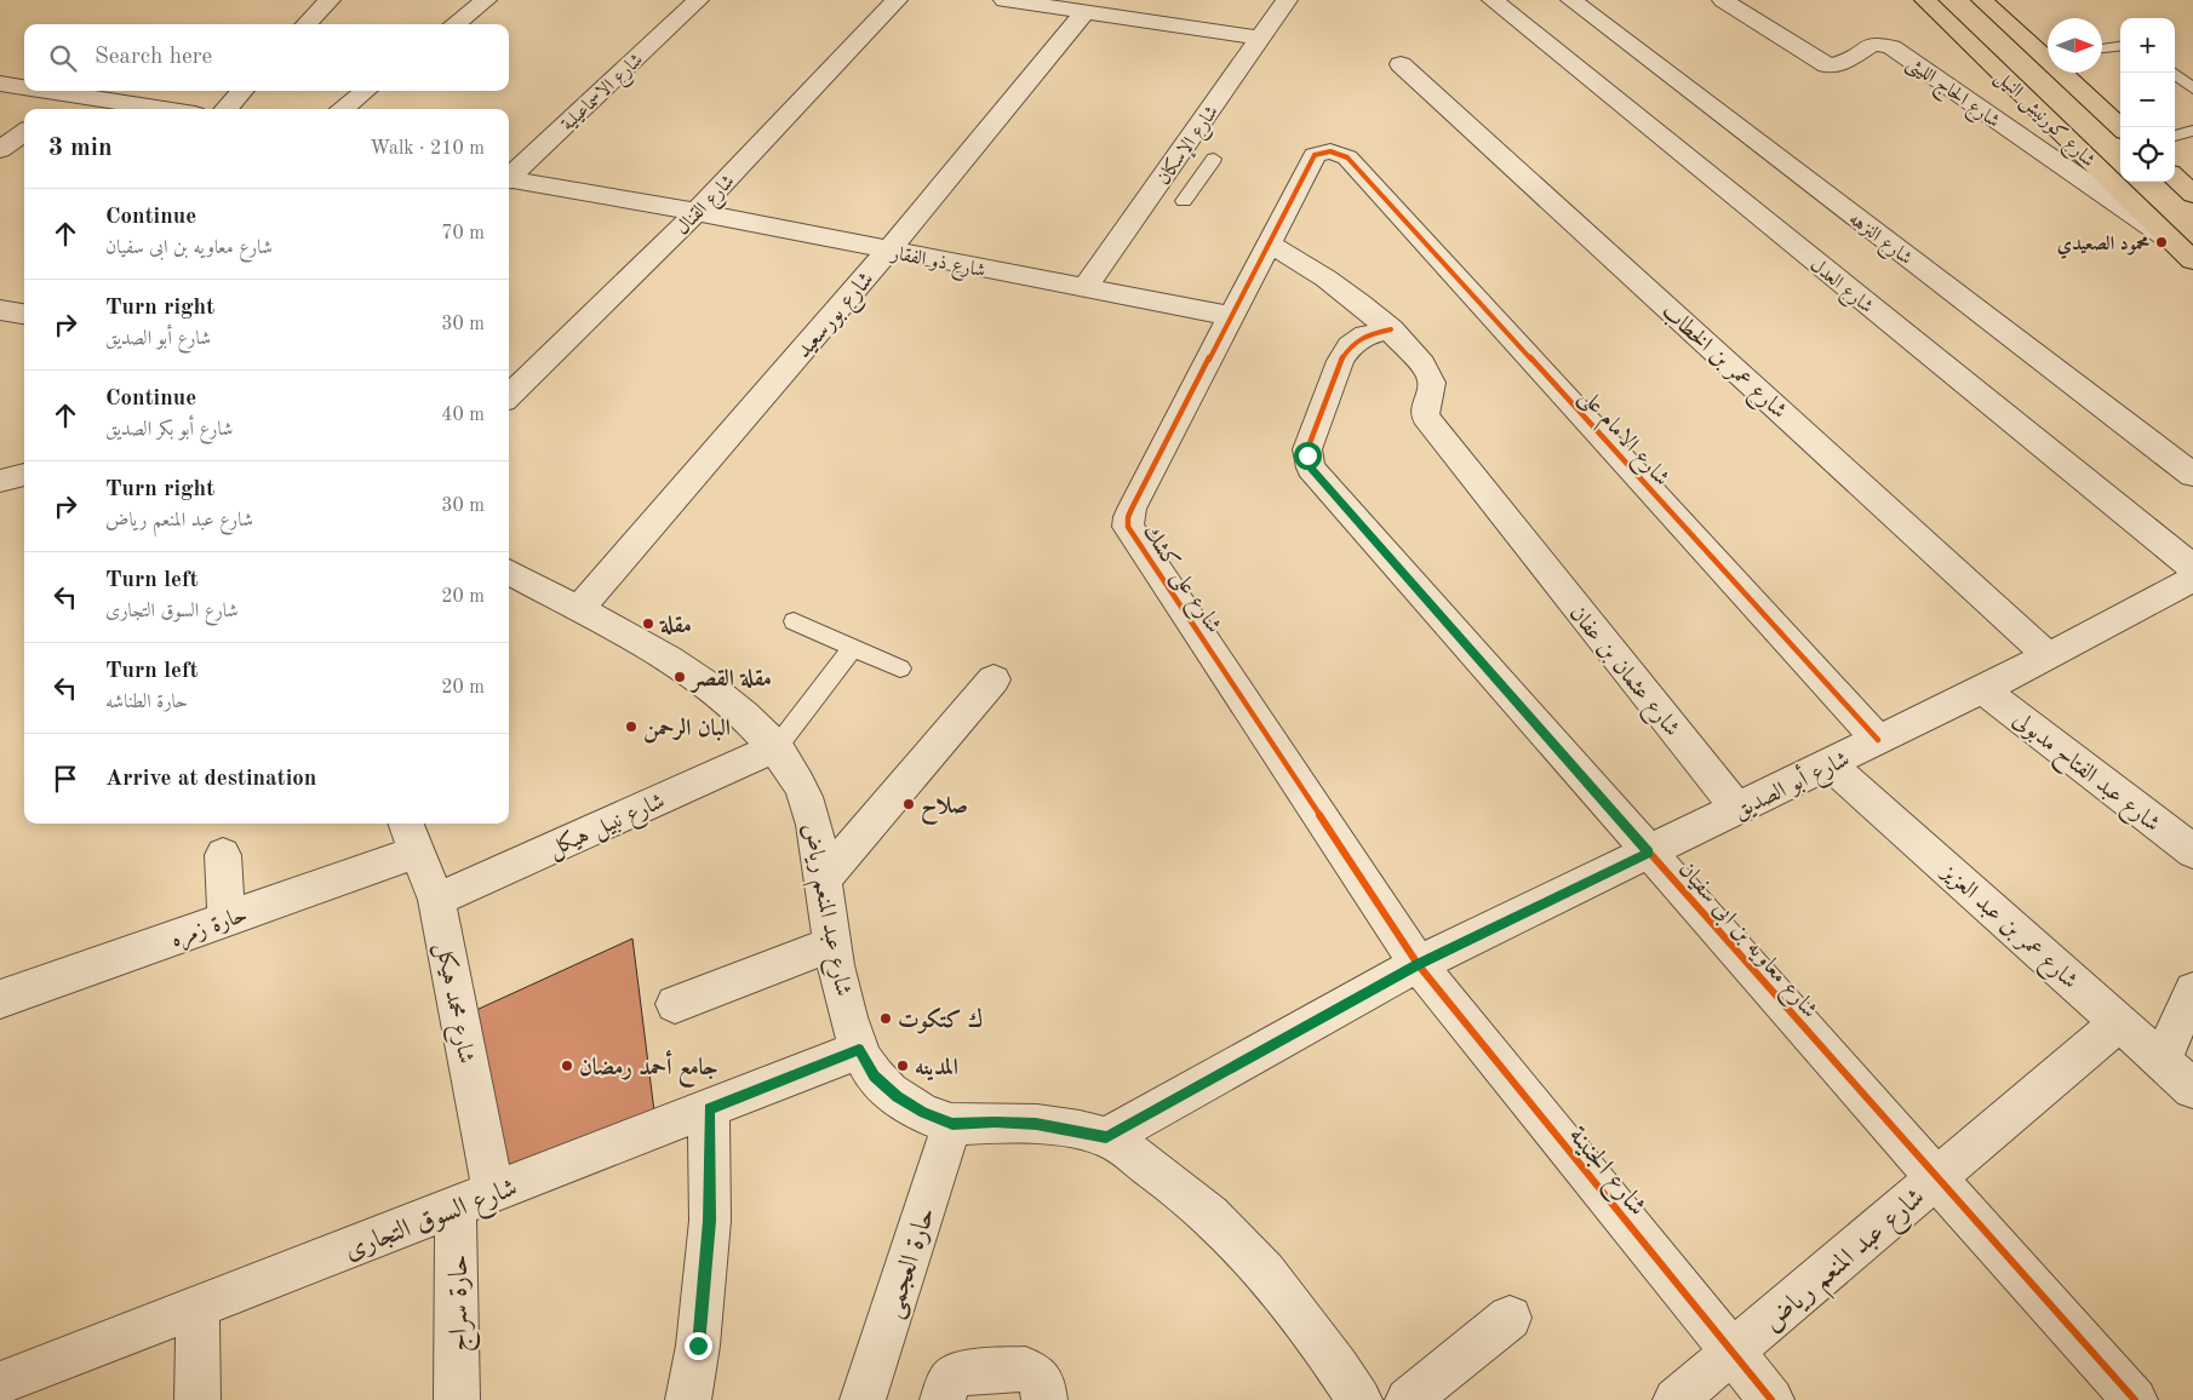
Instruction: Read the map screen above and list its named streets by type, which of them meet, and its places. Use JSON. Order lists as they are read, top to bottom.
{
  "streets": {
    "main road": ["شارع كورنيش النيل"],
    "street": [
      "شارع الاسماعيلية",
      "شارع الحاج الليثى",
      "شارع الإسكان",
      "شارع القنال",
      "شارع النزهه",
      "شارع ذو الفقار",
      "شارع العدل",
      "شارع بورسعيد",
      "شارع عمر بن الخطاب",
      "شارع الامام على",
      "شارع على كشك",
      "شارع عثمان بن عفان",
      "شارع عبد الفتاح مدبولى",
      "شارع أبو الصديق",
      "شارع نبيل هيكل",
      "شارع عبد المنعم رياض",
      "حارة زمره",
      "شارع عمر بن عبد العزيز",
      "شارع معاويه بن ابى سفيان",
      "شارع محمد هيكل",
      "شارع الجنينة",
      "شارع السوق التجارى",
      "حارة العجمى",
      "حارة سراج"
    ]
  },
  "crossings": [
    ["شارع الحاج الليثى", "شارع كورنيش النيل"],
    ["شارع الإسكان", "شارع ذو الفقار"],
    ["شارع القنال", "شارع ذو الفقار"],
    ["شارع ذو الفقار", "شارع بورسعيد"],
    ["شارع ذو الفقار", "شارع على كشك"],
    ["شارع بورسعيد", "شارع عبد المنعم رياض"],
    ["شارع عمر بن الخطاب", "شارع أبو الصديق"],
    ["شارع الامام على", "شارع على كشك"],
    ["شارع الامام على", "شارع أبو الصديق"],
    ["شارع على كشك", "شارع أبو الصديق"],
    ["شارع على كشك", "شارع الجنينة"],
    ["شارع عثمان بن عفان", "شارع أبو الصديق"],
    ["شارع عثمان بن عفان", "شارع معاويه بن ابى سفيان"],
    ["شارع عبد الفتاح مدبولى", "شارع أبو الصديق"],
    ["شارع أبو الصديق", "شارع عبد المنعم رياض"],
    ["شارع أبو الصديق", "شارع عمر بن عبد العزيز"],
    ["شارع أبو الصديق", "شارع معاويه بن ابى سفيان"],
    ["شارع أبو الصديق", "شارع الجنينة"],
    ["شارع نبيل هيكل", "شارع عبد المنعم رياض"],
    ["شارع نبيل هيكل", "شارع محمد هيكل"],
    ["شارع عبد المنعم رياض", "شارع عمر بن عبد العزيز"],
    ["شارع عبد المنعم رياض", "شارع معاويه بن ابى سفيان"],
    ["شارع عبد المنعم رياض", "شارع الجنينة"],
    ["شارع عبد المنعم رياض", "شارع السوق التجارى"],
    ["شارع عبد المنعم رياض", "حارة العجمى"],
    ["حارة زمره", "شارع محمد هيكل"],
    ["شارع محمد هيكل", "شارع السوق التجارى"],
    ["شارع محمد هيكل", "حارة سراج"],
    ["شارع السوق التجارى", "حارة سراج"]
  ],
  "places": [
    "محمود الصعيدي",
    "مقلة",
    "مقلة القصر",
    "البان الرحمن",
    "صلاح",
    "ك كتكوت",
    "جامع أحمد رمضان",
    "المدينه"
  ],
  "north": "right",
  "page": {
    "map_buttons": ["+", "−"],
    "search": "Search here",
    "heading": ["3 min", "Walk · 210 m"],
    "list": [
      ["Continue", "شارع معاويه بن ابى سفيان", "70 m"],
      ["Turn right", "شارع أبو الصديق", "30 m"],
      ["Continue", "شارع أبو بكر الصديق", "40 m"],
      ["Turn right", "شارع عبد المنعم رياض", "30 m"],
      ["Turn left", "شارع السوق التجارى", "20 m"],
      ["Turn left", "حارة الطناشه", "20 m"],
      "Arrive at destination"
    ]
  }
}
